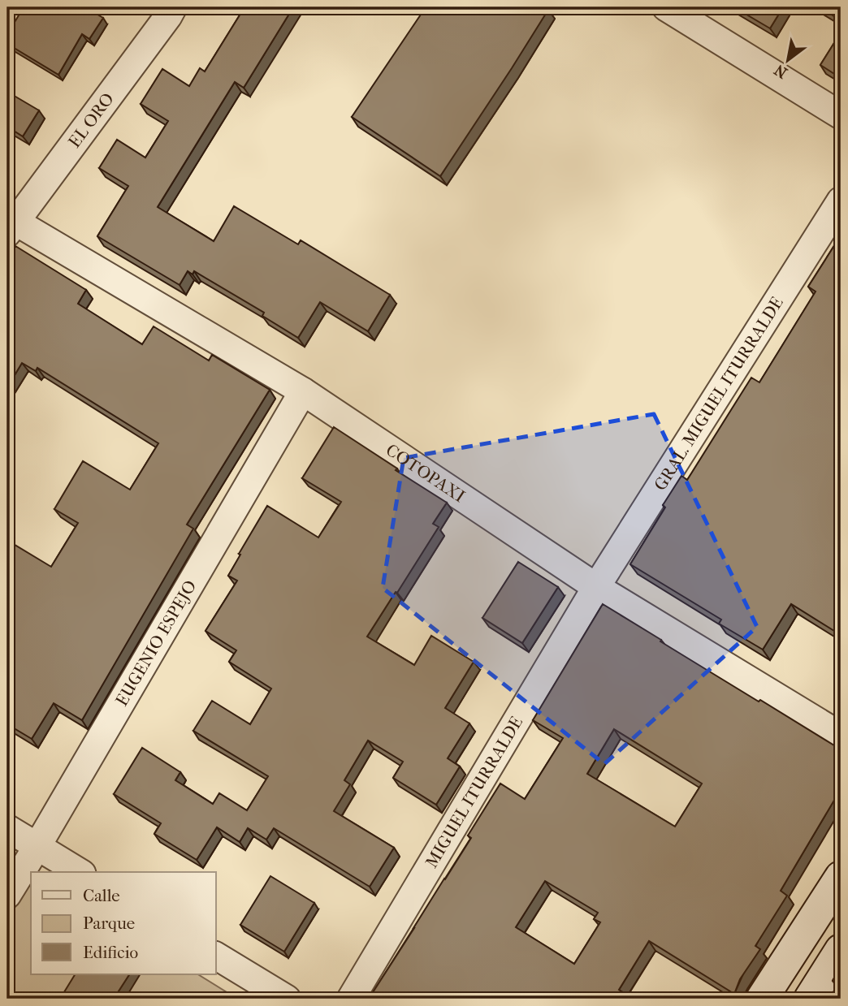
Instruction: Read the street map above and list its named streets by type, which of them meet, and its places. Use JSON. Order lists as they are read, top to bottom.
{
  "streets": {
    "street": [
      "EL ORO",
      "GRAL. MIGUEL ITURRALDE",
      "COTOPAXI",
      "EUGENIO ESPEJO",
      "MIGUEL ITURRALDE"
    ]
  },
  "crossings": [
    ["EL ORO", "COTOPAXI"],
    ["GRAL. MIGUEL ITURRALDE", "COTOPAXI"],
    ["GRAL. MIGUEL ITURRALDE", "MIGUEL ITURRALDE"],
    ["COTOPAXI", "EUGENIO ESPEJO"],
    ["COTOPAXI", "MIGUEL ITURRALDE"]
  ],
  "legend": ["Calle", "Parque", "Edificio"],
  "north": "bottom left"
}
